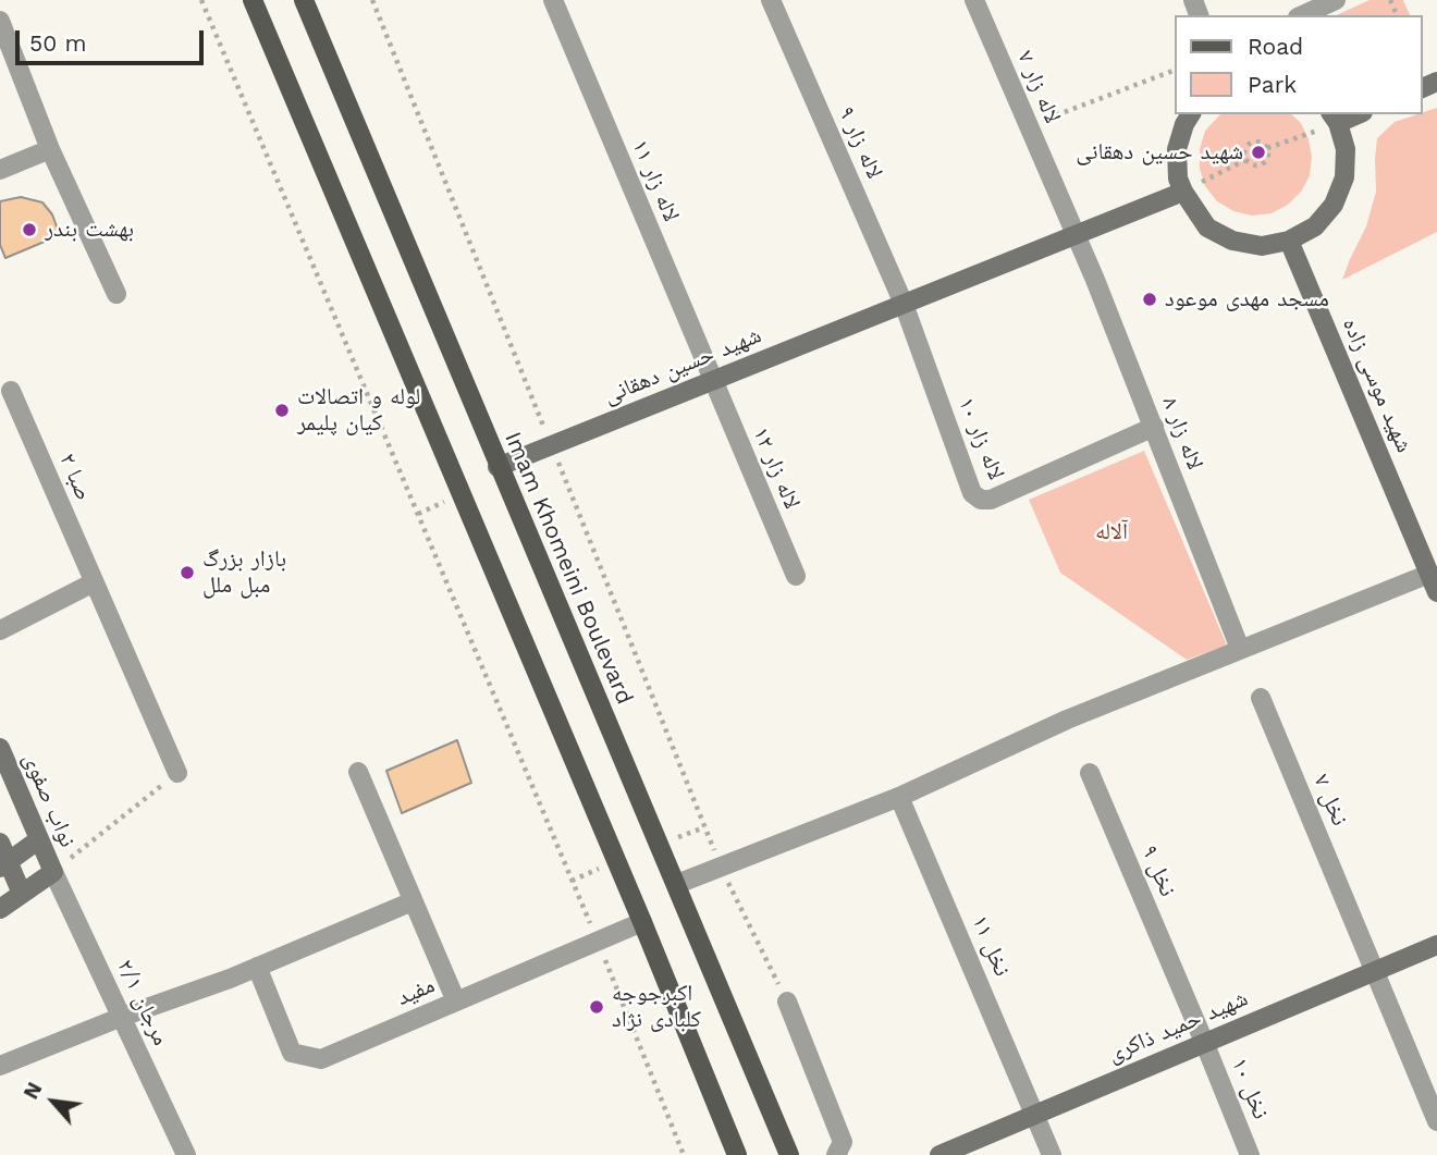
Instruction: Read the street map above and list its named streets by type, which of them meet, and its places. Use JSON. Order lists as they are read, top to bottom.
{
  "streets": {
    "main road": ["Imam Khomeini Boulevard"],
    "street": [
      "لاله زار ۷",
      "لاله زار ۹",
      "لاله زار ۱۱",
      "شهید حسین دهقانی",
      "شهید موسی زاده",
      "لاله زار ۸",
      "لاله زار ۱۰",
      "لاله زار ۱۲",
      "صبا ۲",
      "نواب صفوی",
      "نخل ۷",
      "نخل ۹",
      "نخل ۱۱",
      "مفید",
      "مرجان ۲/۱",
      "شهید حمید ذاکری",
      "نخل ۱۰"
    ]
  },
  "crossings": [
    ["لاله زار ۷", "شهید حسین دهقانی"],
    ["لاله زار ۷", "لاله زار ۸"],
    ["لاله زار ۹", "شهید حسین دهقانی"],
    ["لاله زار ۹", "لاله زار ۱۰"],
    ["لاله زار ۱۱", "شهید حسین دهقانی"],
    ["لاله زار ۱۱", "لاله زار ۱۲"],
    ["شهید حسین دهقانی", "لاله زار ۸"],
    ["شهید حسین دهقانی", "لاله زار ۱۰"],
    ["شهید حسین دهقانی", "لاله زار ۱۲"],
    ["شهید حسین دهقانی", "Imam Khomeini Boulevard"],
    ["لاله زار ۸", "لاله زار ۱۰"],
    ["نواب صفوی", "مرجان ۲/۱"],
    ["نخل ۷", "شهید حمید ذاکری"],
    ["نخل ۹", "شهید حمید ذاکری"],
    ["نخل ۹", "نخل ۱۰"],
    ["نخل ۱۱", "شهید حمید ذاکری"],
    ["شهید حمید ذاکری", "نخل ۱۰"]
  ],
  "parks": ["آلاله"],
  "places": [
    "شهید حسین دهقانی",
    "بهشت بندر",
    "مسجد مهدی موعود",
    "لوله و اتصالات کیان پلیمر",
    "بازار بزرگ مبل ملل",
    "اکبرجوجه کلبادی نژاد"
  ],
  "legend": ["Road", "Park"],
  "scale_bar": "50 m",
  "north": "top left"
}
